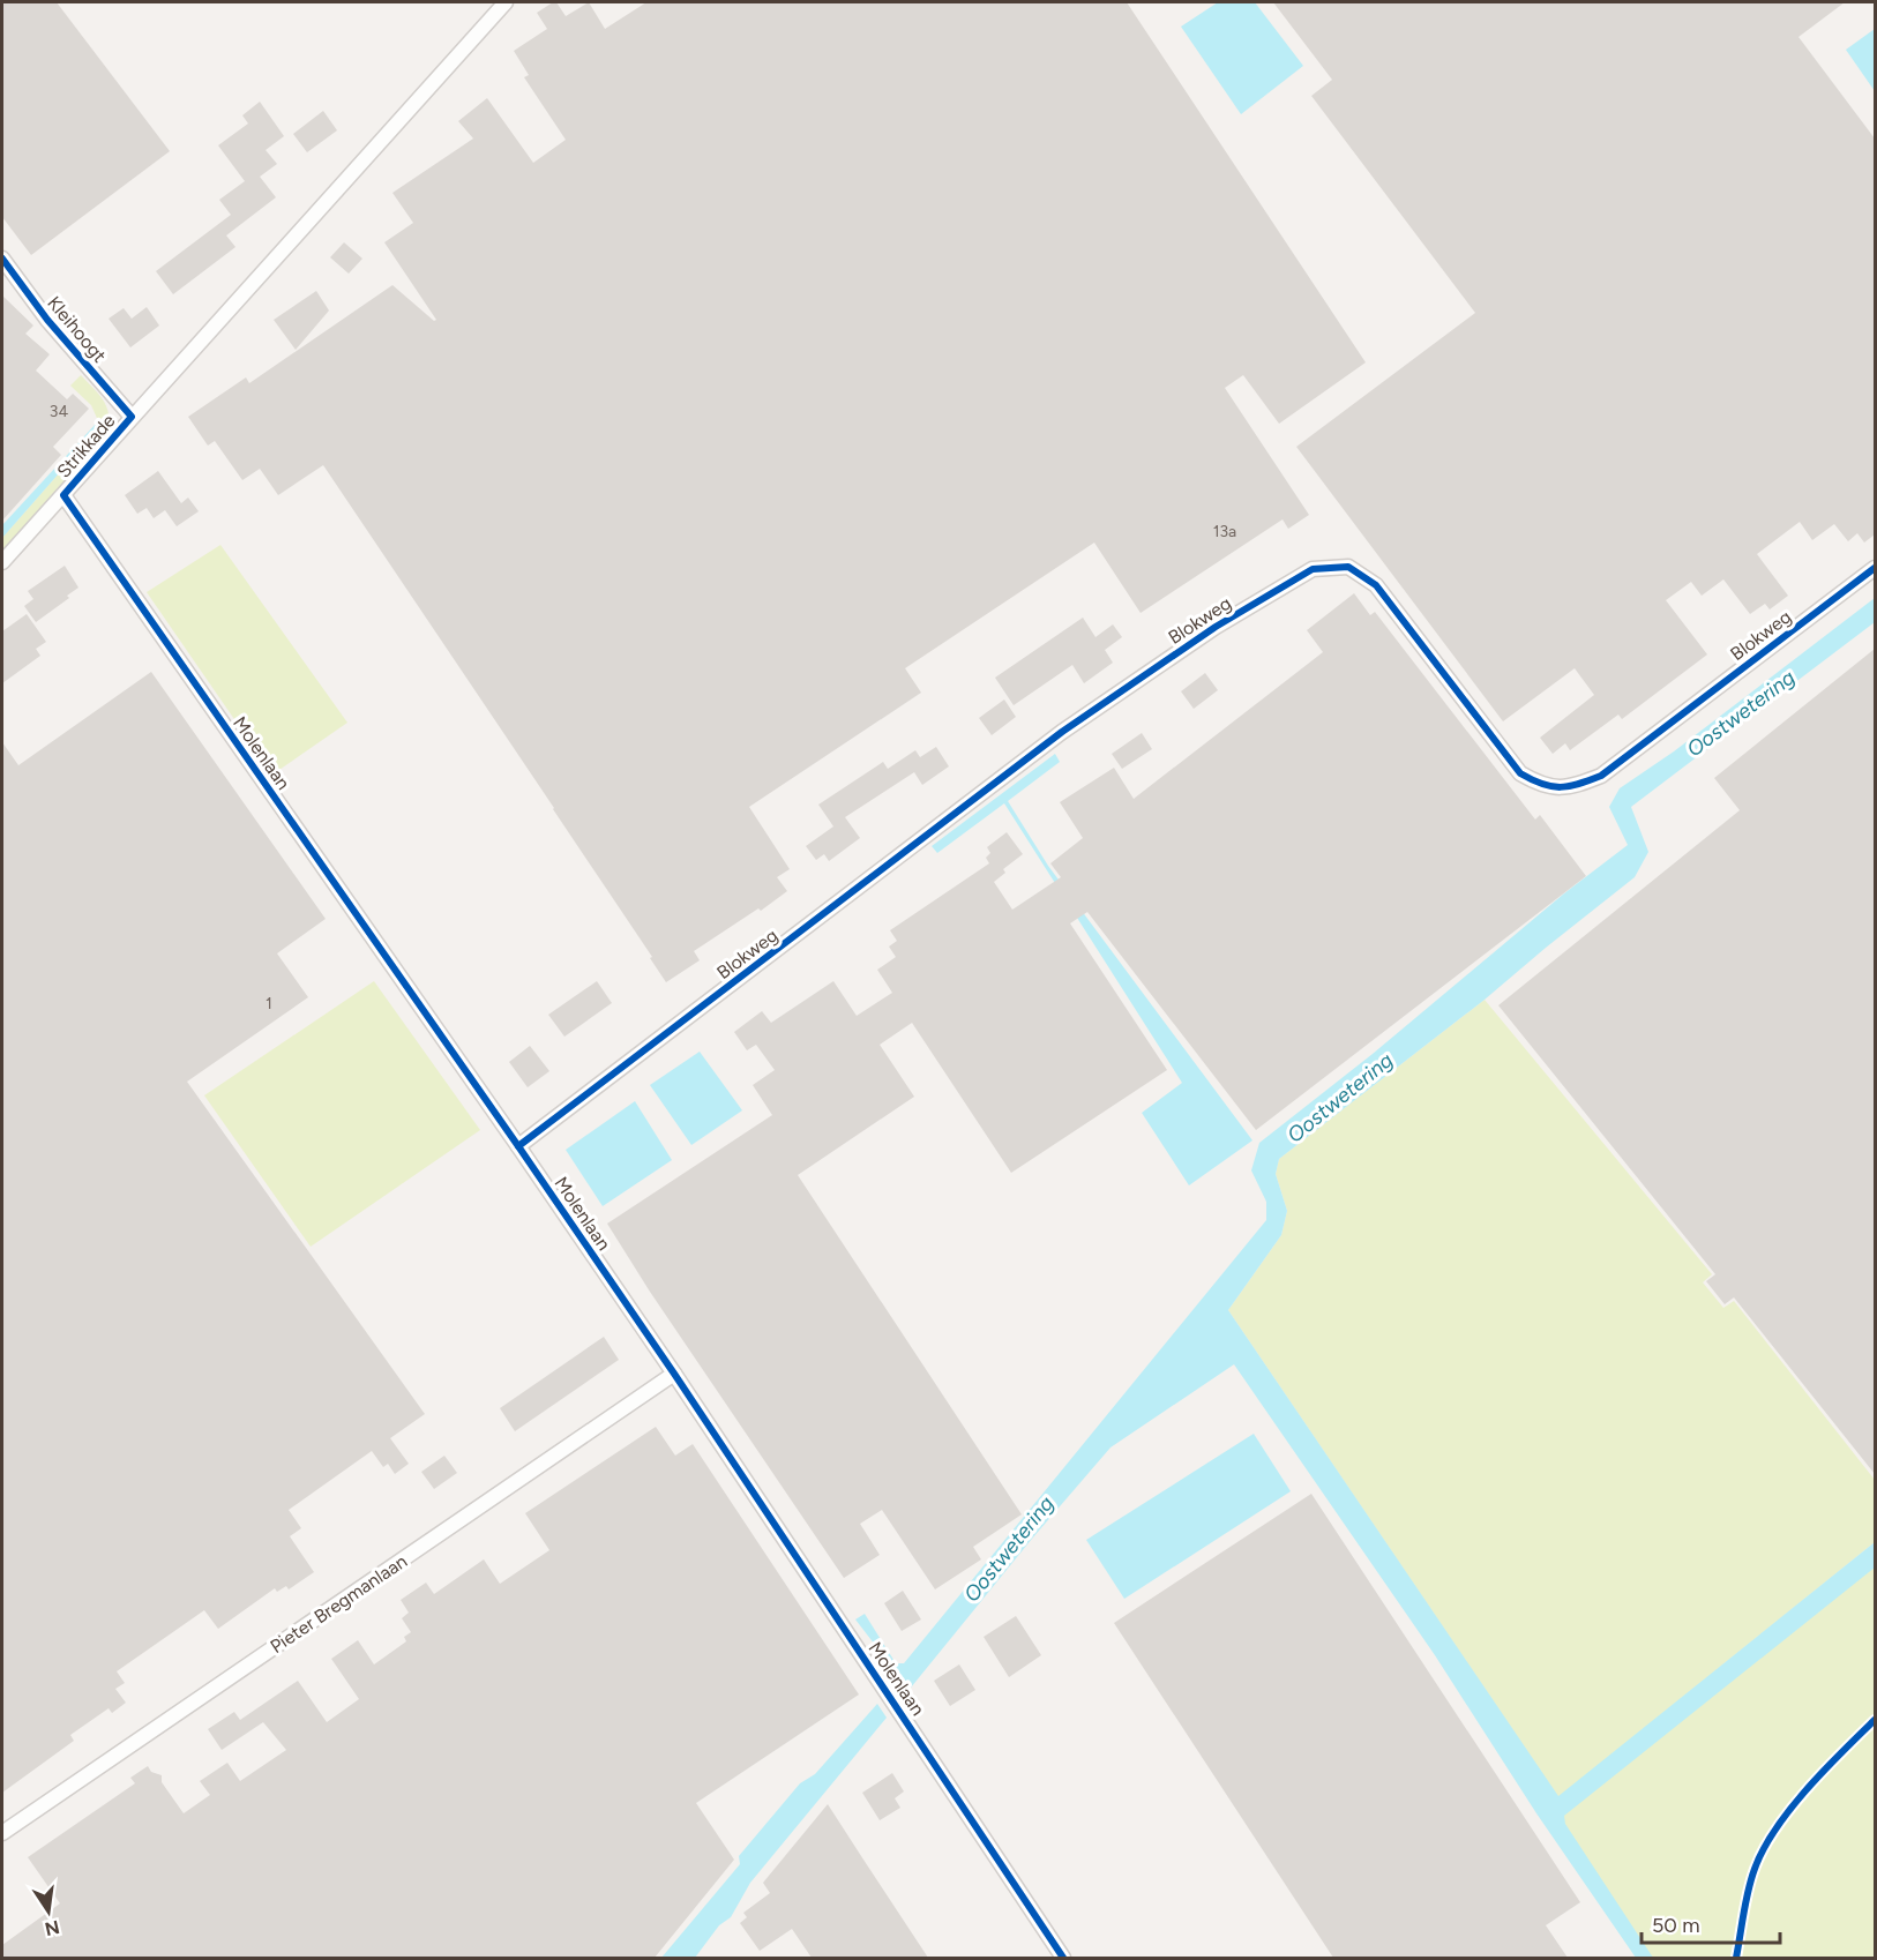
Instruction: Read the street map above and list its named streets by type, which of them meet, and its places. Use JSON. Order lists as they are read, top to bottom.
{
  "streets": {
    "street": [
      "Kleihoogt",
      "Strikkade",
      "Blokweg",
      "Molenlaan",
      "Pieter Bregmanlaan"
    ]
  },
  "crossings": [
    ["Kleihoogt", "Strikkade"],
    ["Strikkade", "Molenlaan"],
    ["Blokweg", "Molenlaan"],
    ["Molenlaan", "Pieter Bregmanlaan"]
  ],
  "water": ["Oostwetering"],
  "house_numbers": ["34", "13a", "1"],
  "scale_bar": "50 m",
  "north": "bottom"
}
